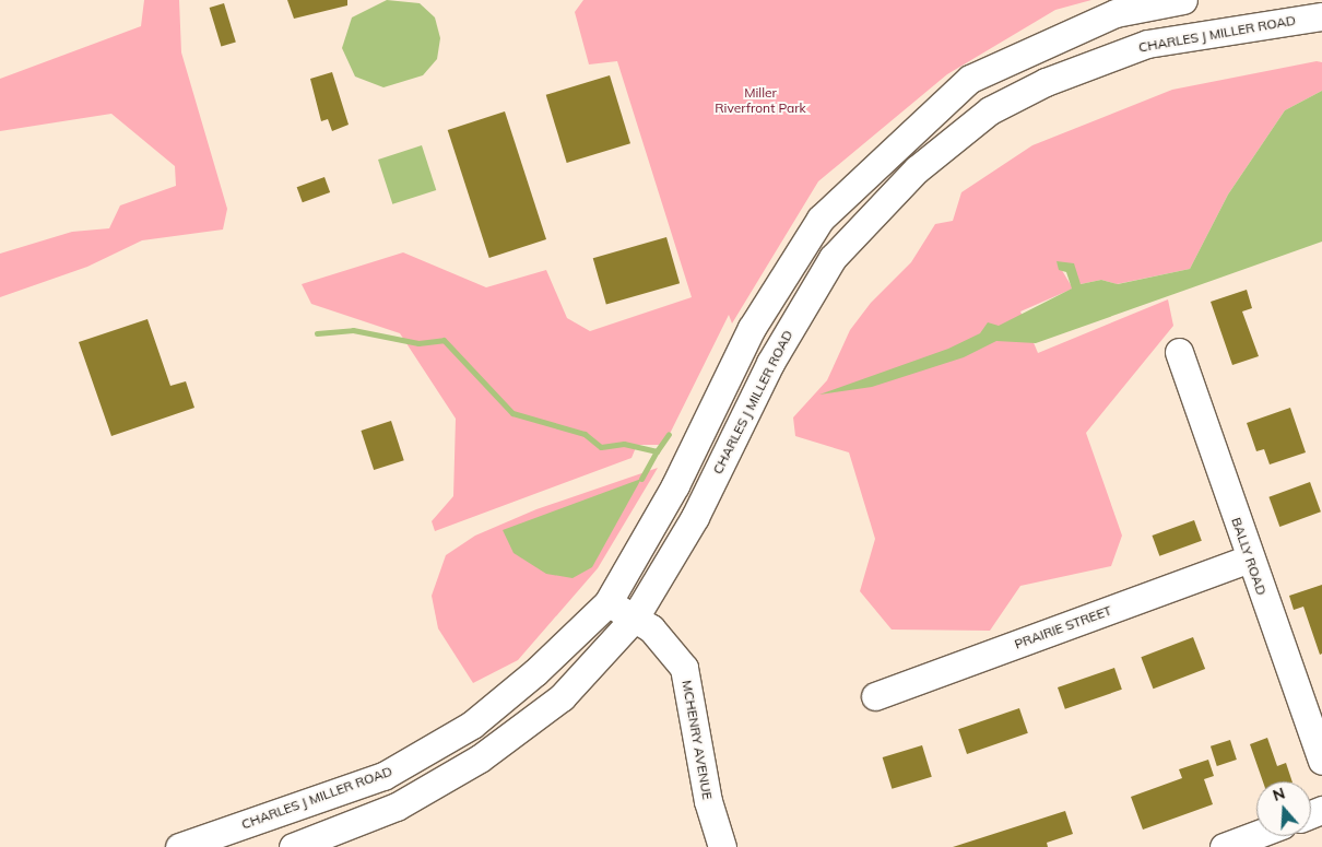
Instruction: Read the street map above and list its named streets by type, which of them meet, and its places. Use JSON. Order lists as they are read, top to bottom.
{
  "streets": {
    "street": [
      "CHARLES J MILLER ROAD",
      "BALLY ROAD",
      "PRAIRIE STREET",
      "MCHENRY AVENUE"
    ]
  },
  "crossings": [
    ["CHARLES J MILLER ROAD", "MCHENRY AVENUE"],
    ["BALLY ROAD", "PRAIRIE STREET"]
  ],
  "parks": ["Miller Riverfront Park"],
  "north": "top"
}
